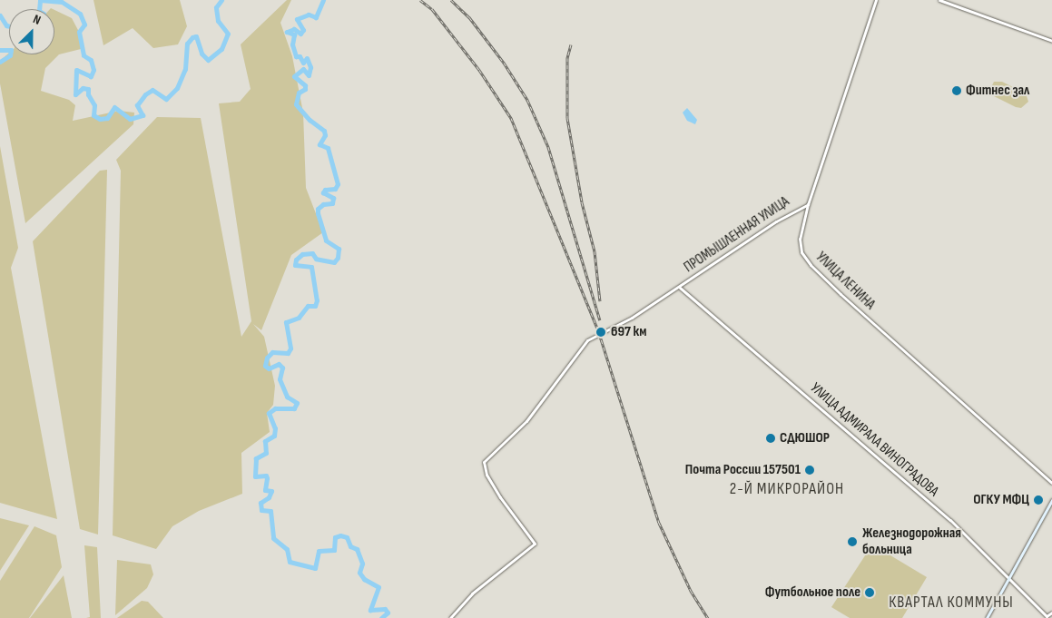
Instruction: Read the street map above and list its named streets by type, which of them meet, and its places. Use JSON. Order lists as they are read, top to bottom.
{
  "streets": {
    "street": ["ПРОМЫШЛЕННАЯ УЛИЦА", "УЛИЦА ЛЕНИНА", "УЛИЦА АДМИРАЛА ВИНОГРАДОВА"]
  },
  "crossings": [
    ["ПРОМЫШЛЕННАЯ УЛИЦА", "УЛИЦА ЛЕНИНА"],
    ["ПРОМЫШЛЕННАЯ УЛИЦА", "УЛИЦА АДМИРАЛА ВИНОГРАДОВА"]
  ],
  "districts": ["2-Й МИКРОРАЙОН", "КВАРТАЛ КОММУНЫ"],
  "places": [
    "Фитнес зал",
    "697 км",
    "СДЮШОР",
    "Почта России 157501",
    "ОГКУ МФЦ",
    "Железнодорожная больница",
    "Футбольное поле"
  ],
  "north": "top right"
}
